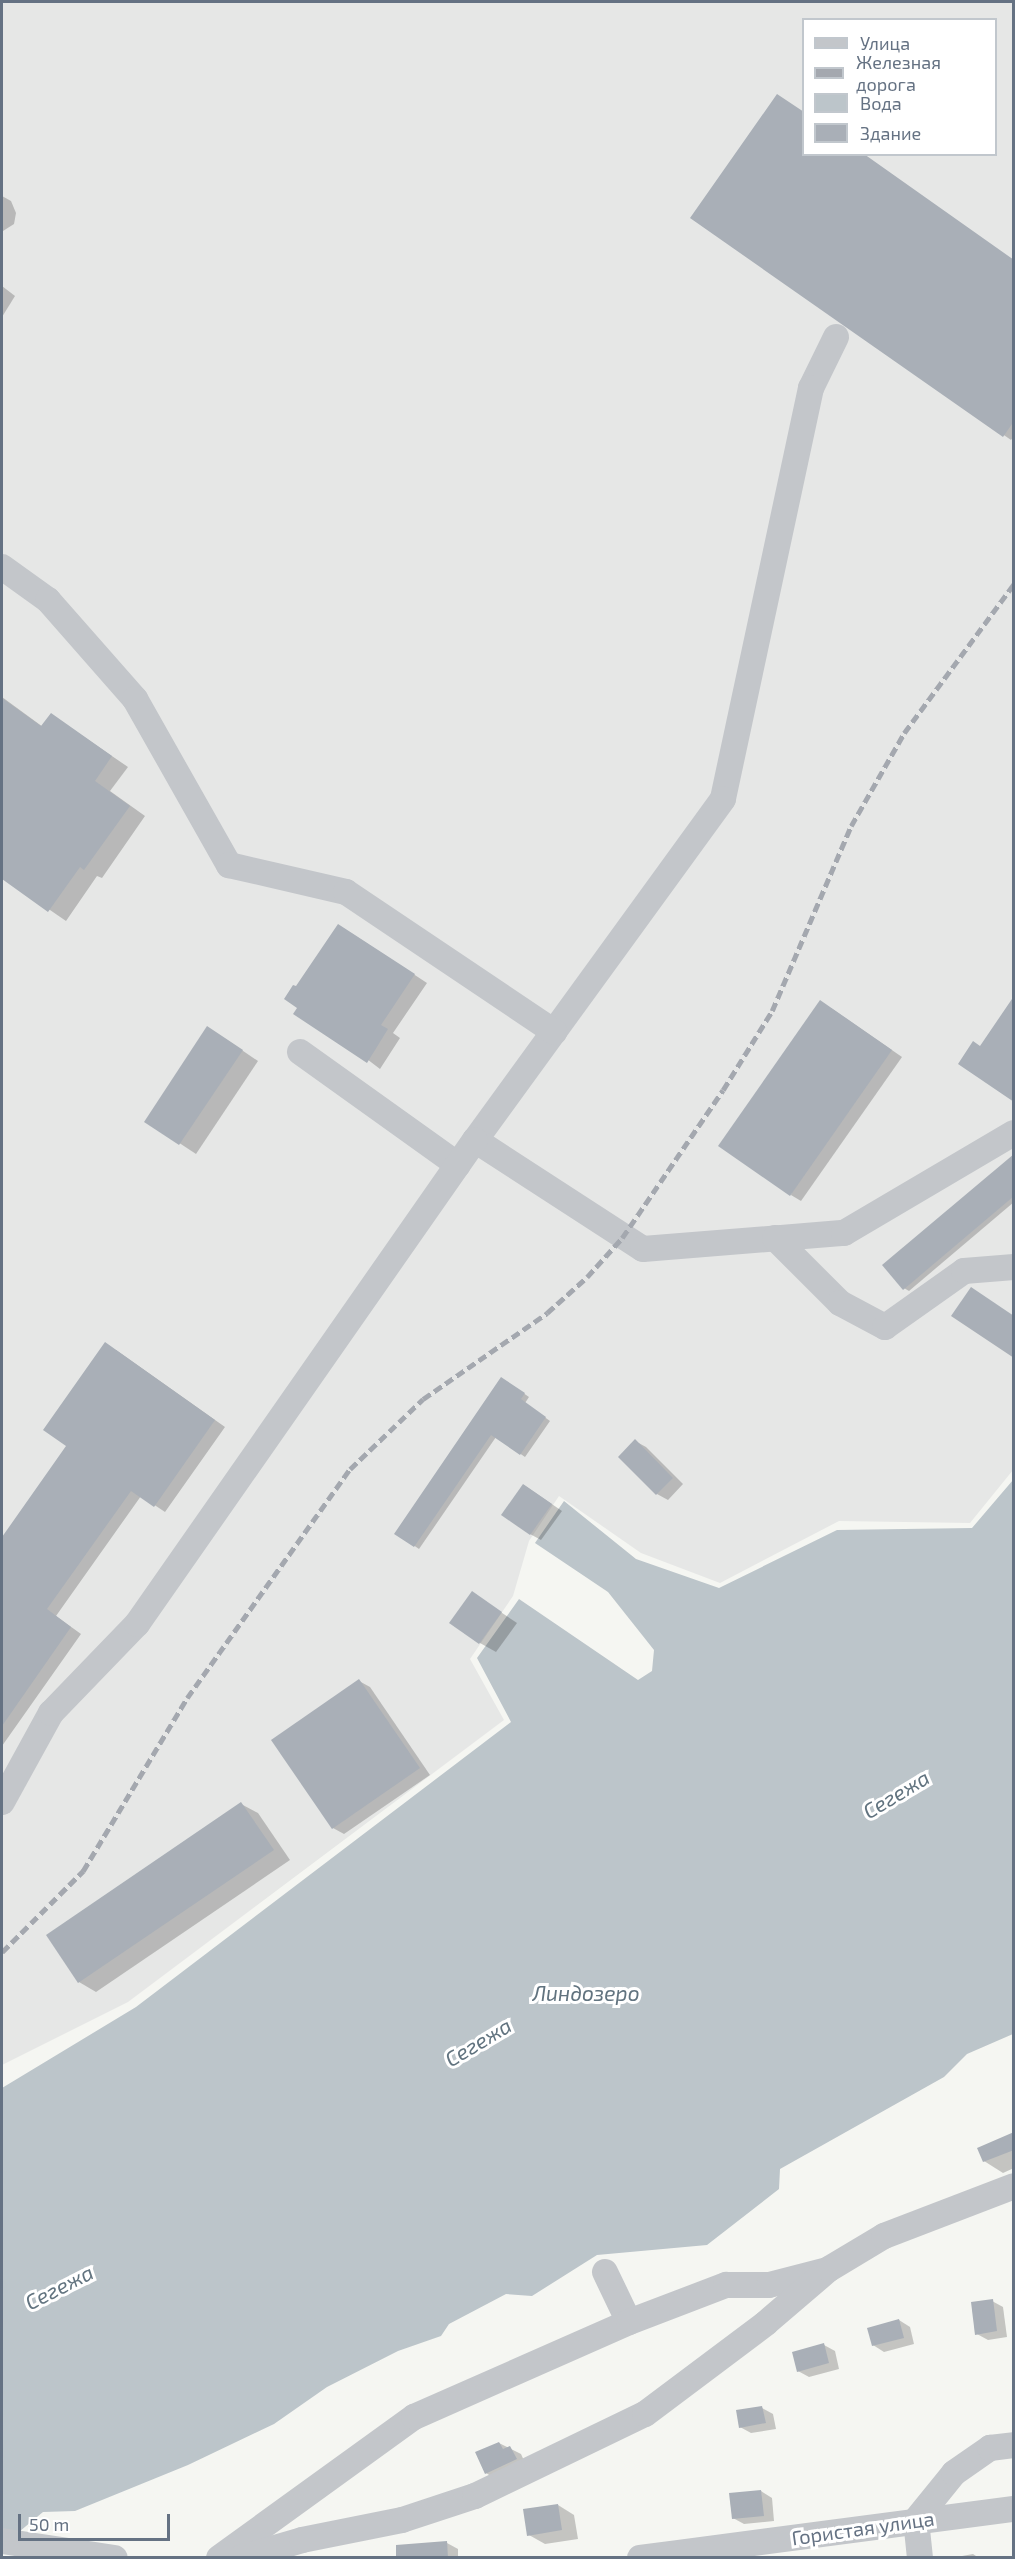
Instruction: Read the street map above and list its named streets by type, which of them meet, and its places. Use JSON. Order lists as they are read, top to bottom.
{
  "streets": {
    "street": ["Гористая улица"]
  },
  "water": ["Сегежа", "Линдозеро"],
  "legend": [
    "Улица",
    "Железная дорога",
    "Вода",
    "Здание"
  ],
  "scale_bar": "50 m"
}
